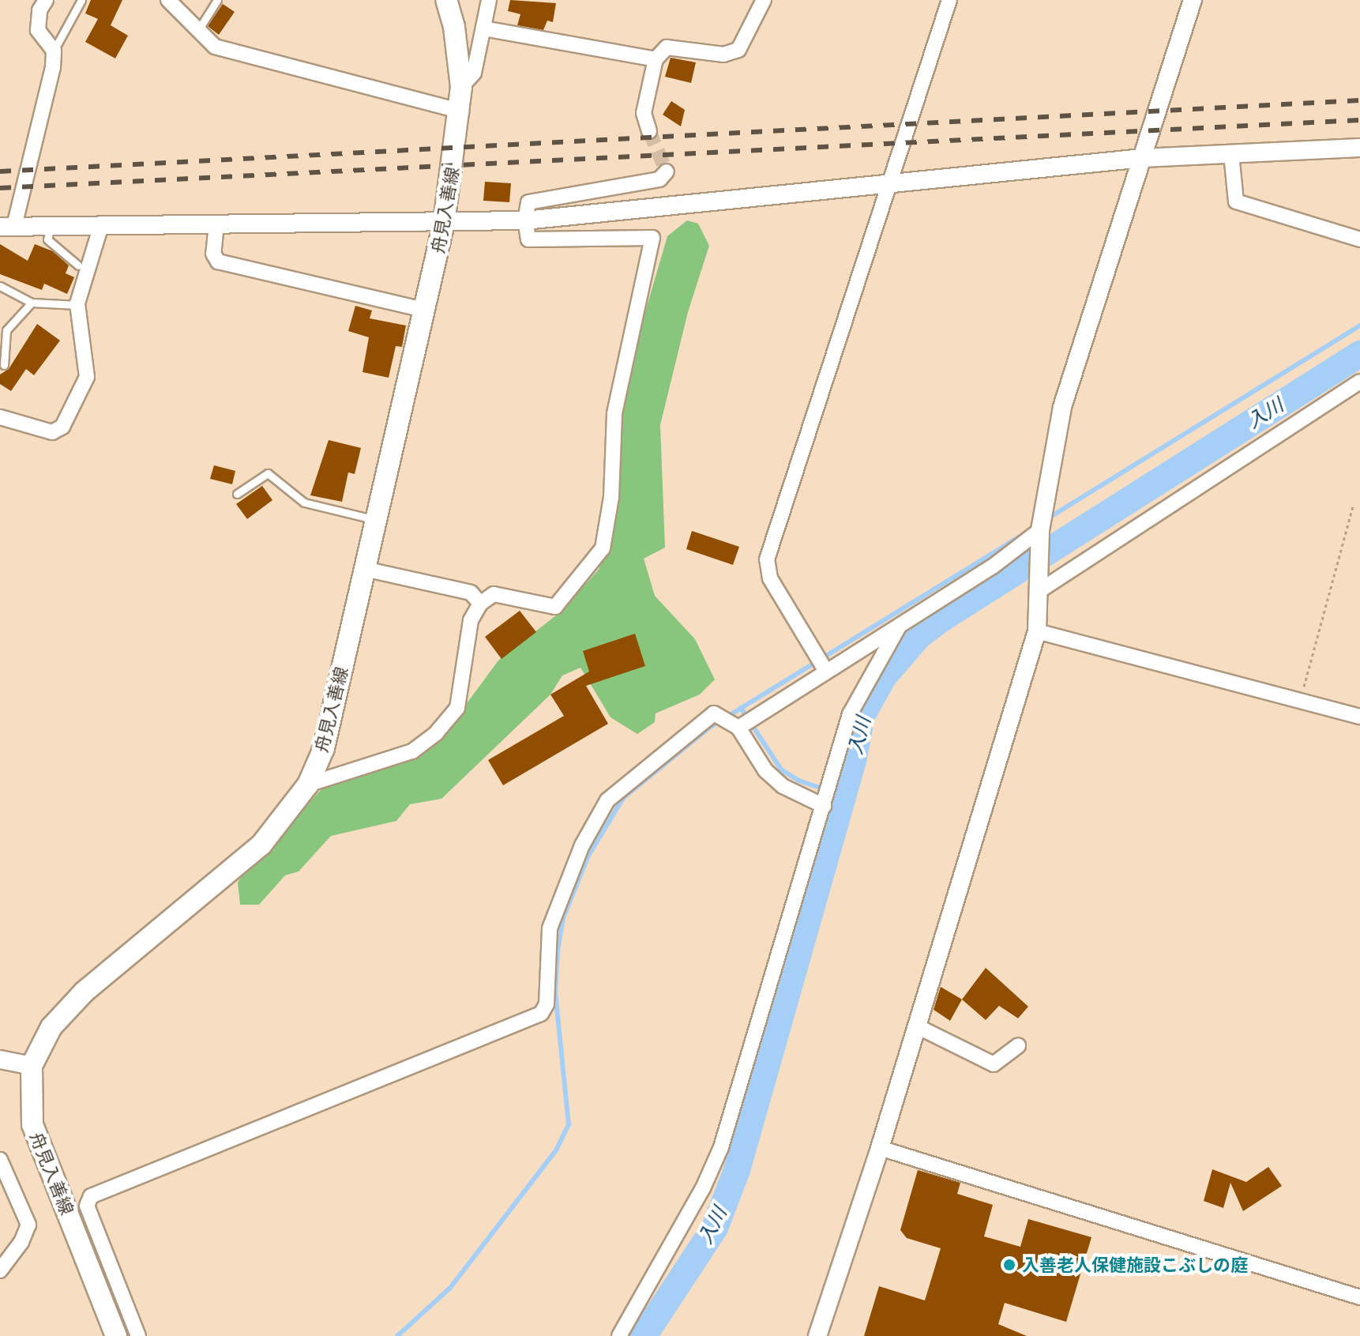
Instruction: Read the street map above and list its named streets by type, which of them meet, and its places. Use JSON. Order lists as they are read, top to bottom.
{
  "streets": {
    "main road": ["舟見入善線"]
  },
  "water": ["入川"],
  "places": ["入善老人保健施設こぶしの庭"]
}
